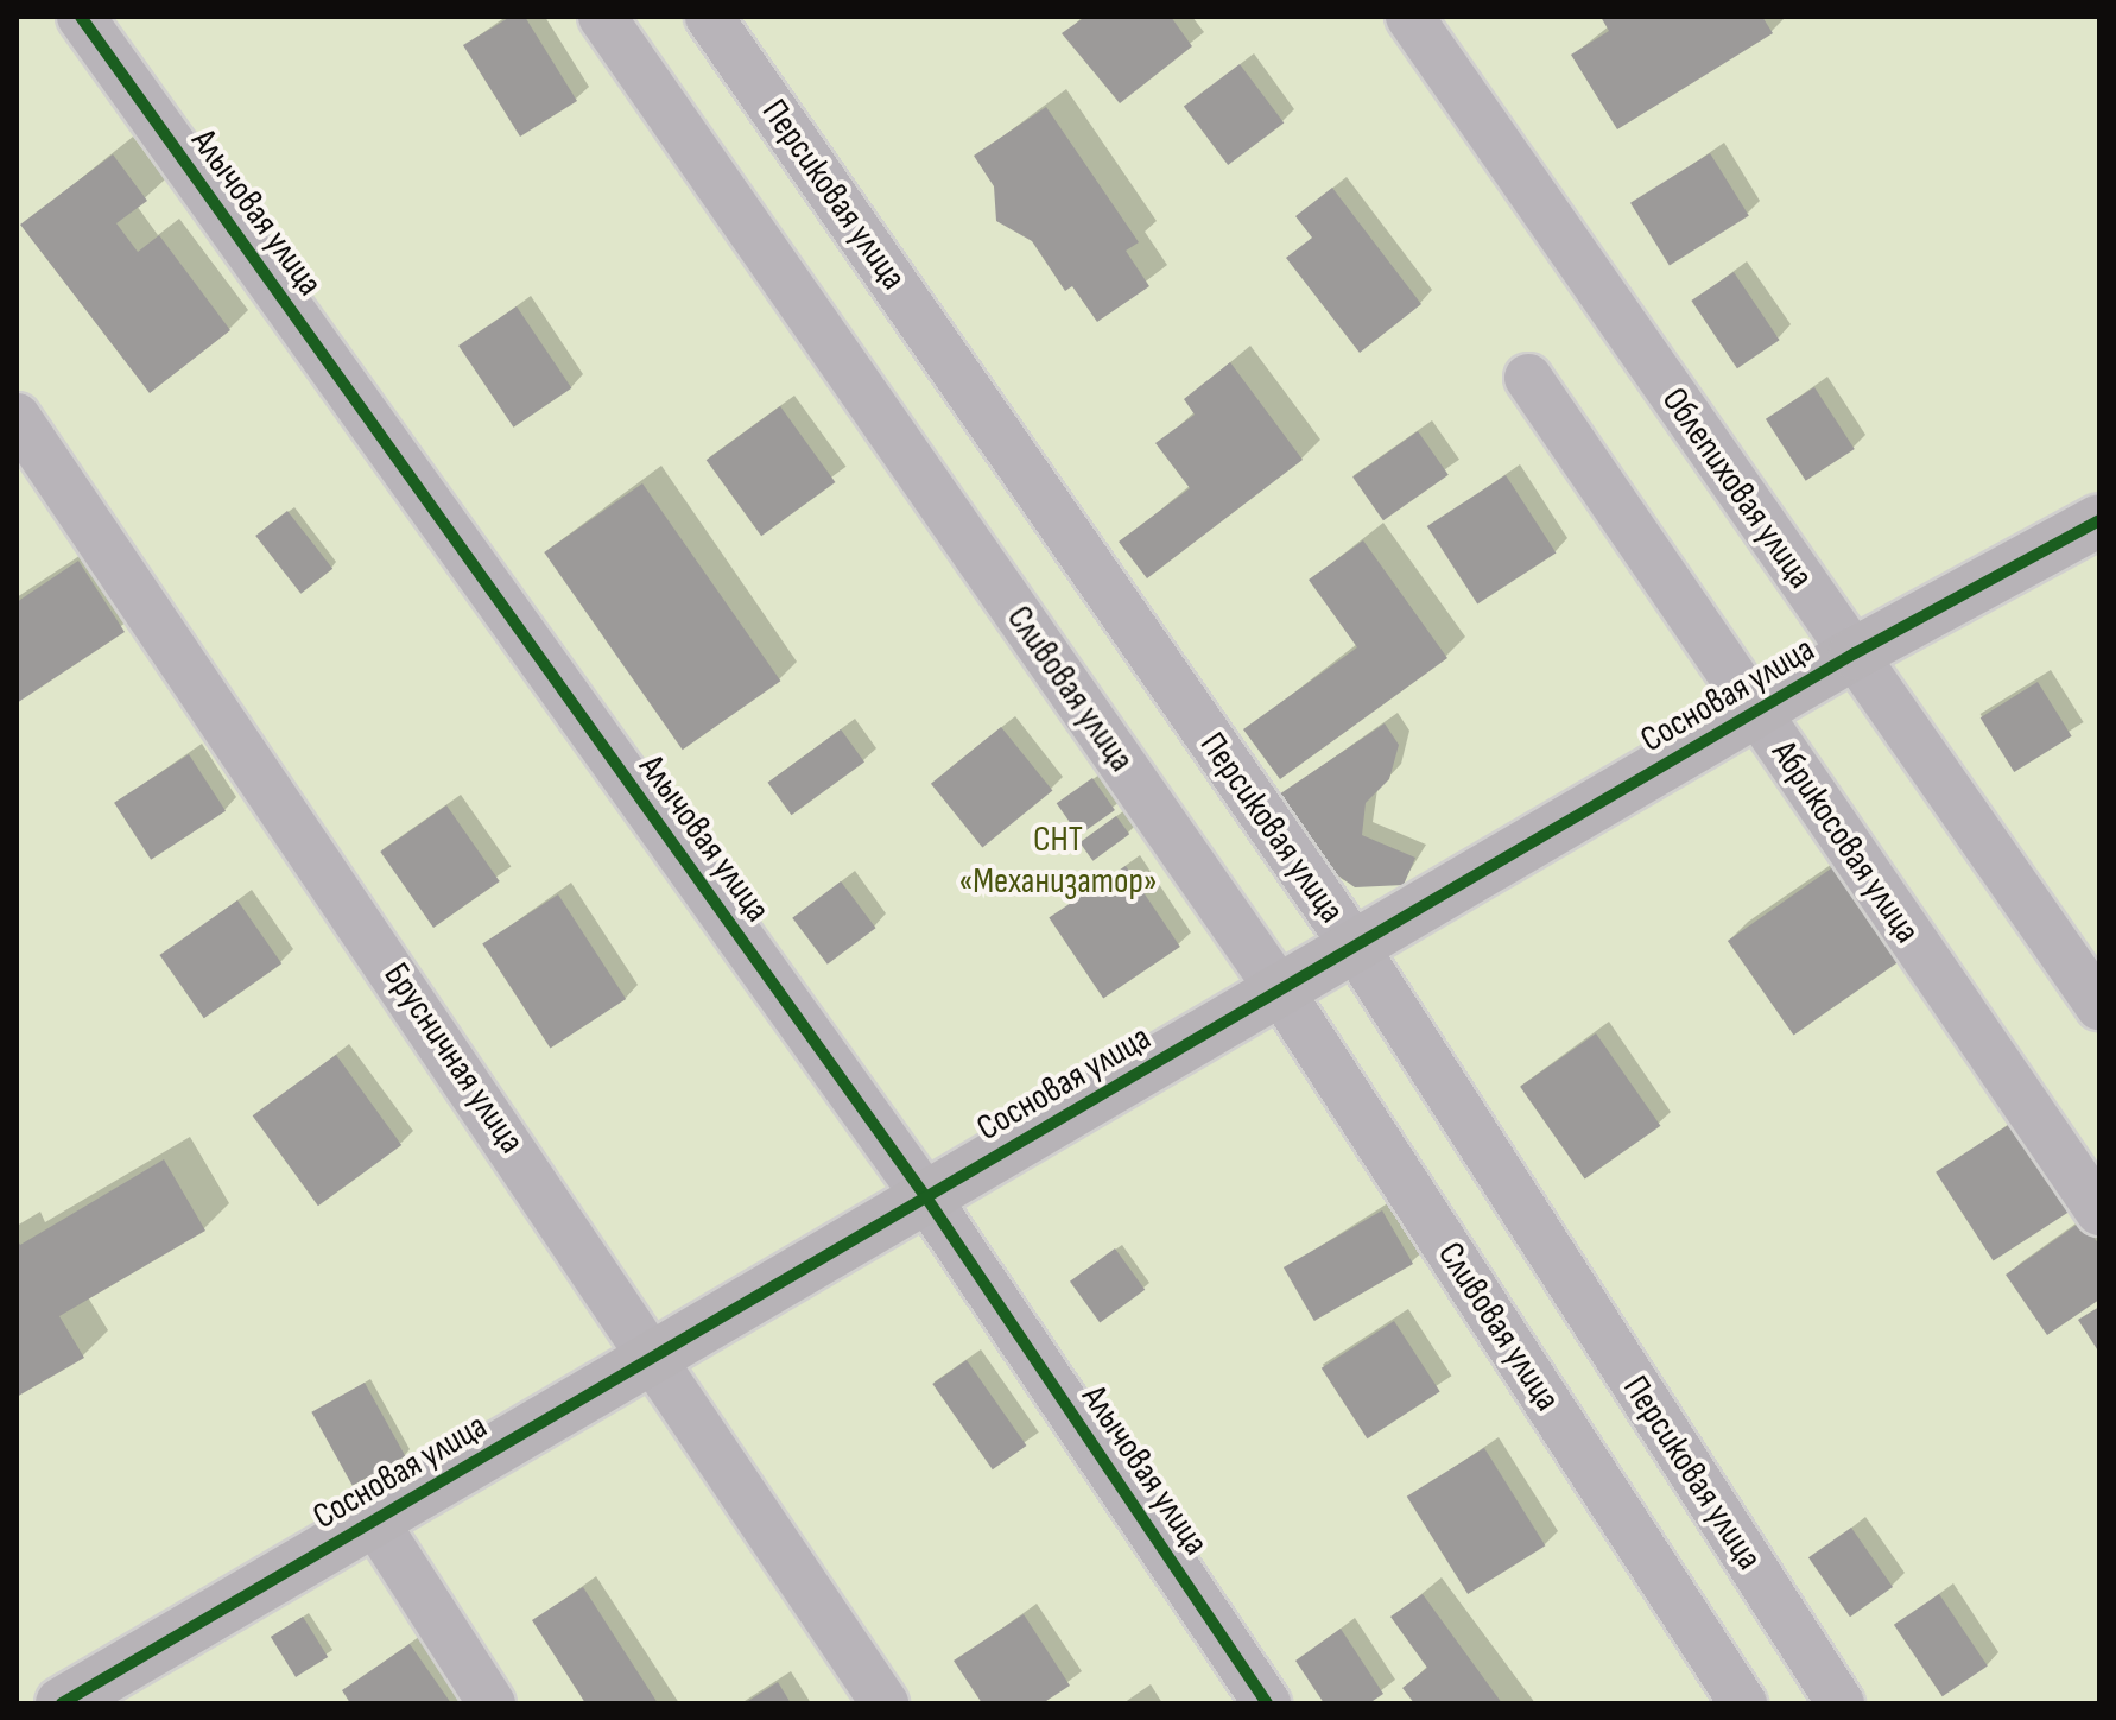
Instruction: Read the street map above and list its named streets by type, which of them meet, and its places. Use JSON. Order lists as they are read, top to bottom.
{
  "streets": {
    "street": [
      "Персиковая улица",
      "Алычовая улица",
      "Облепиховая улица",
      "Сливовая улица",
      "Сосновая улица",
      "Абрикосовая улица",
      "Брусничная улица"
    ]
  },
  "crossings": [
    ["Персиковая улица", "Сосновая улица"],
    ["Алычовая улица", "Сосновая улица"],
    ["Облепиховая улица", "Сосновая улица"],
    ["Сливовая улица", "Сосновая улица"],
    ["Сосновая улица", "Абрикосовая улица"],
    ["Сосновая улица", "Брусничная улица"]
  ],
  "parks": ["СНТ «Механизатор»"]
}
